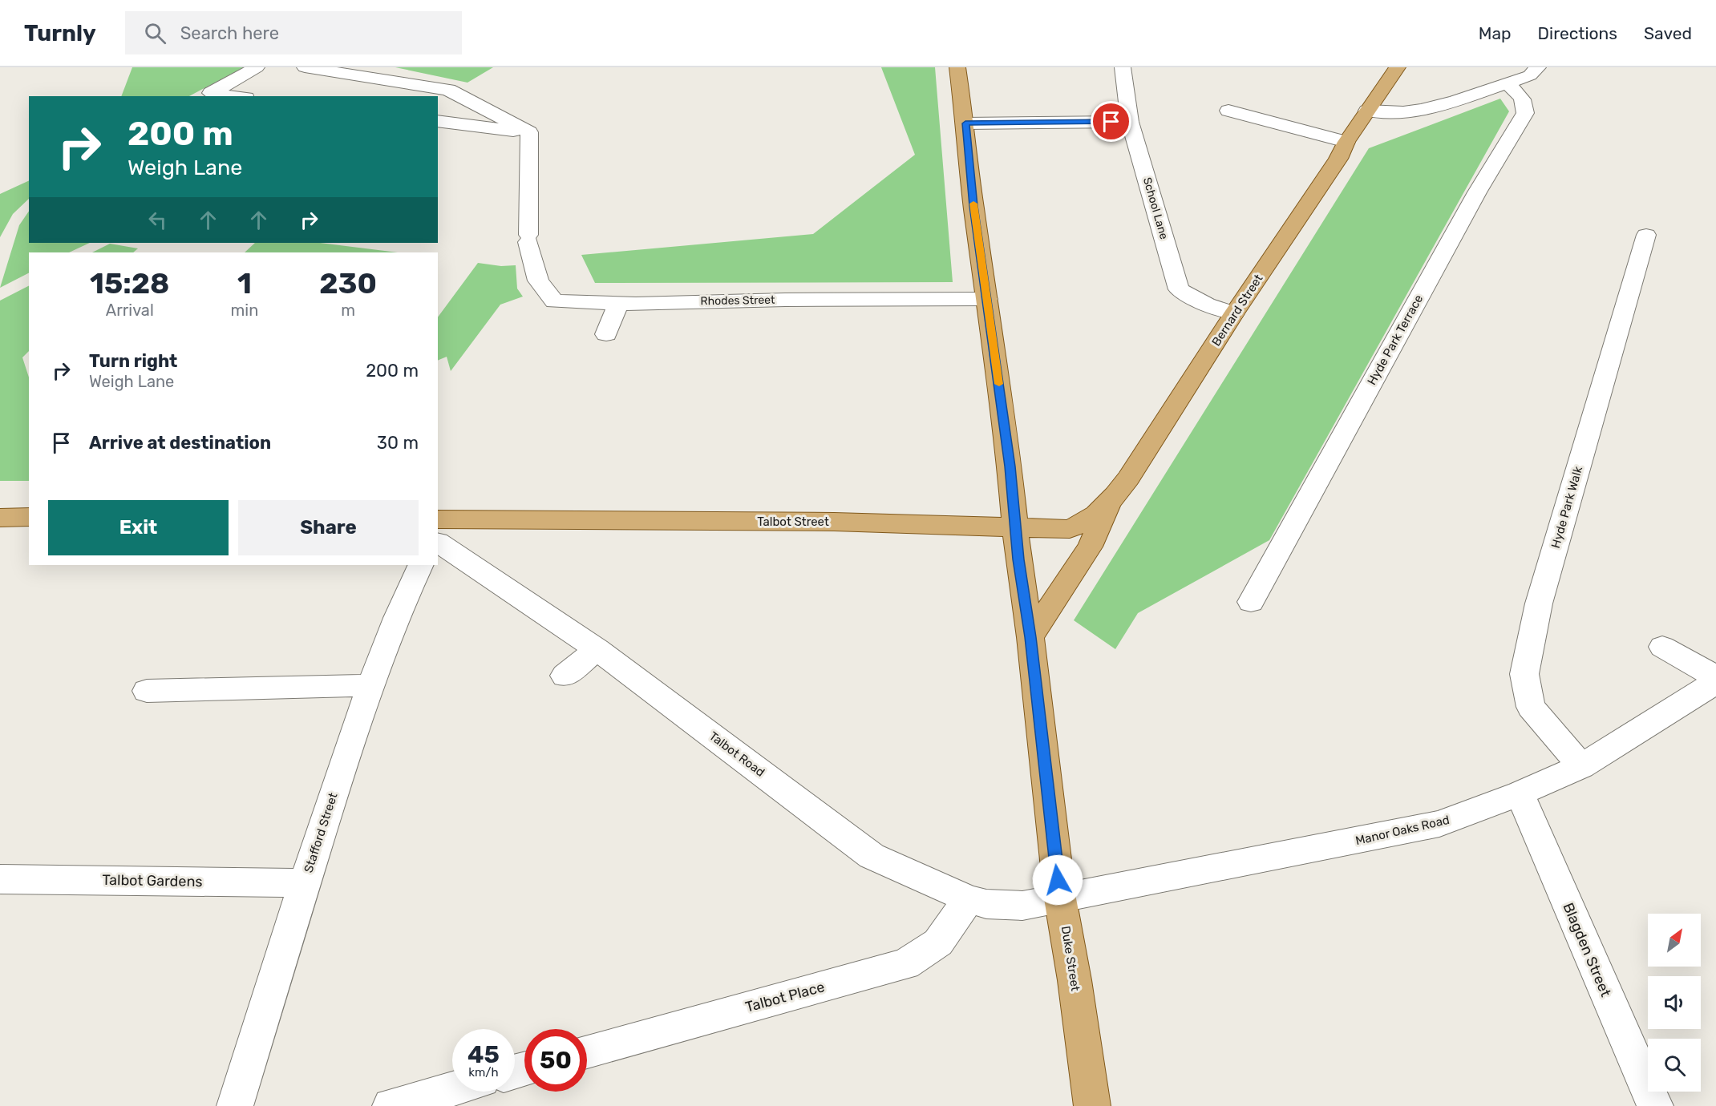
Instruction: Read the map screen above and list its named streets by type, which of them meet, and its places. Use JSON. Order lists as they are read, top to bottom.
{
  "streets": {
    "main road": ["Bernard Street", "Talbot Street", "Duke Street"],
    "street": [
      "School Lane",
      "Rhodes Street",
      "Hyde Park Terrace",
      "Hyde Park Walk",
      "Talbot Road",
      "Manor Oaks Road",
      "Stafford Street",
      "Talbot Gardens",
      "Blagden Street",
      "Talbot Place"
    ]
  },
  "crossings": [
    ["School Lane", "Bernard Street"],
    ["Rhodes Street", "Duke Street"],
    ["Bernard Street", "Talbot Street"],
    ["Hyde Park Walk", "Manor Oaks Road"],
    ["Talbot Street", "Duke Street"],
    ["Talbot Road", "Manor Oaks Road"],
    ["Talbot Road", "Duke Street"],
    ["Talbot Road", "Talbot Place"],
    ["Manor Oaks Road", "Blagden Street"],
    ["Manor Oaks Road", "Duke Street"],
    ["Stafford Street", "Talbot Gardens"]
  ],
  "north": "top right",
  "page": {
    "header": "Turnly",
    "search": "Search here",
    "nav": ["Map", "Directions", "Saved"],
    "turn": ["200 m", "Weigh Lane"],
    "eta": [
      "15:28",
      "Arrival",
      "1",
      "min",
      "230",
      "m"
    ],
    "list": [
      {
        "name": "Turn right",
        "note": "Weigh Lane",
        "value": "200 m"
      },
      {
        "name": "Arrive at destination",
        "value": "30 m"
      }
    ],
    "buttons": ["Exit", "Share"],
    "speed": "45 km/h",
    "limit": "50"
  }
}
